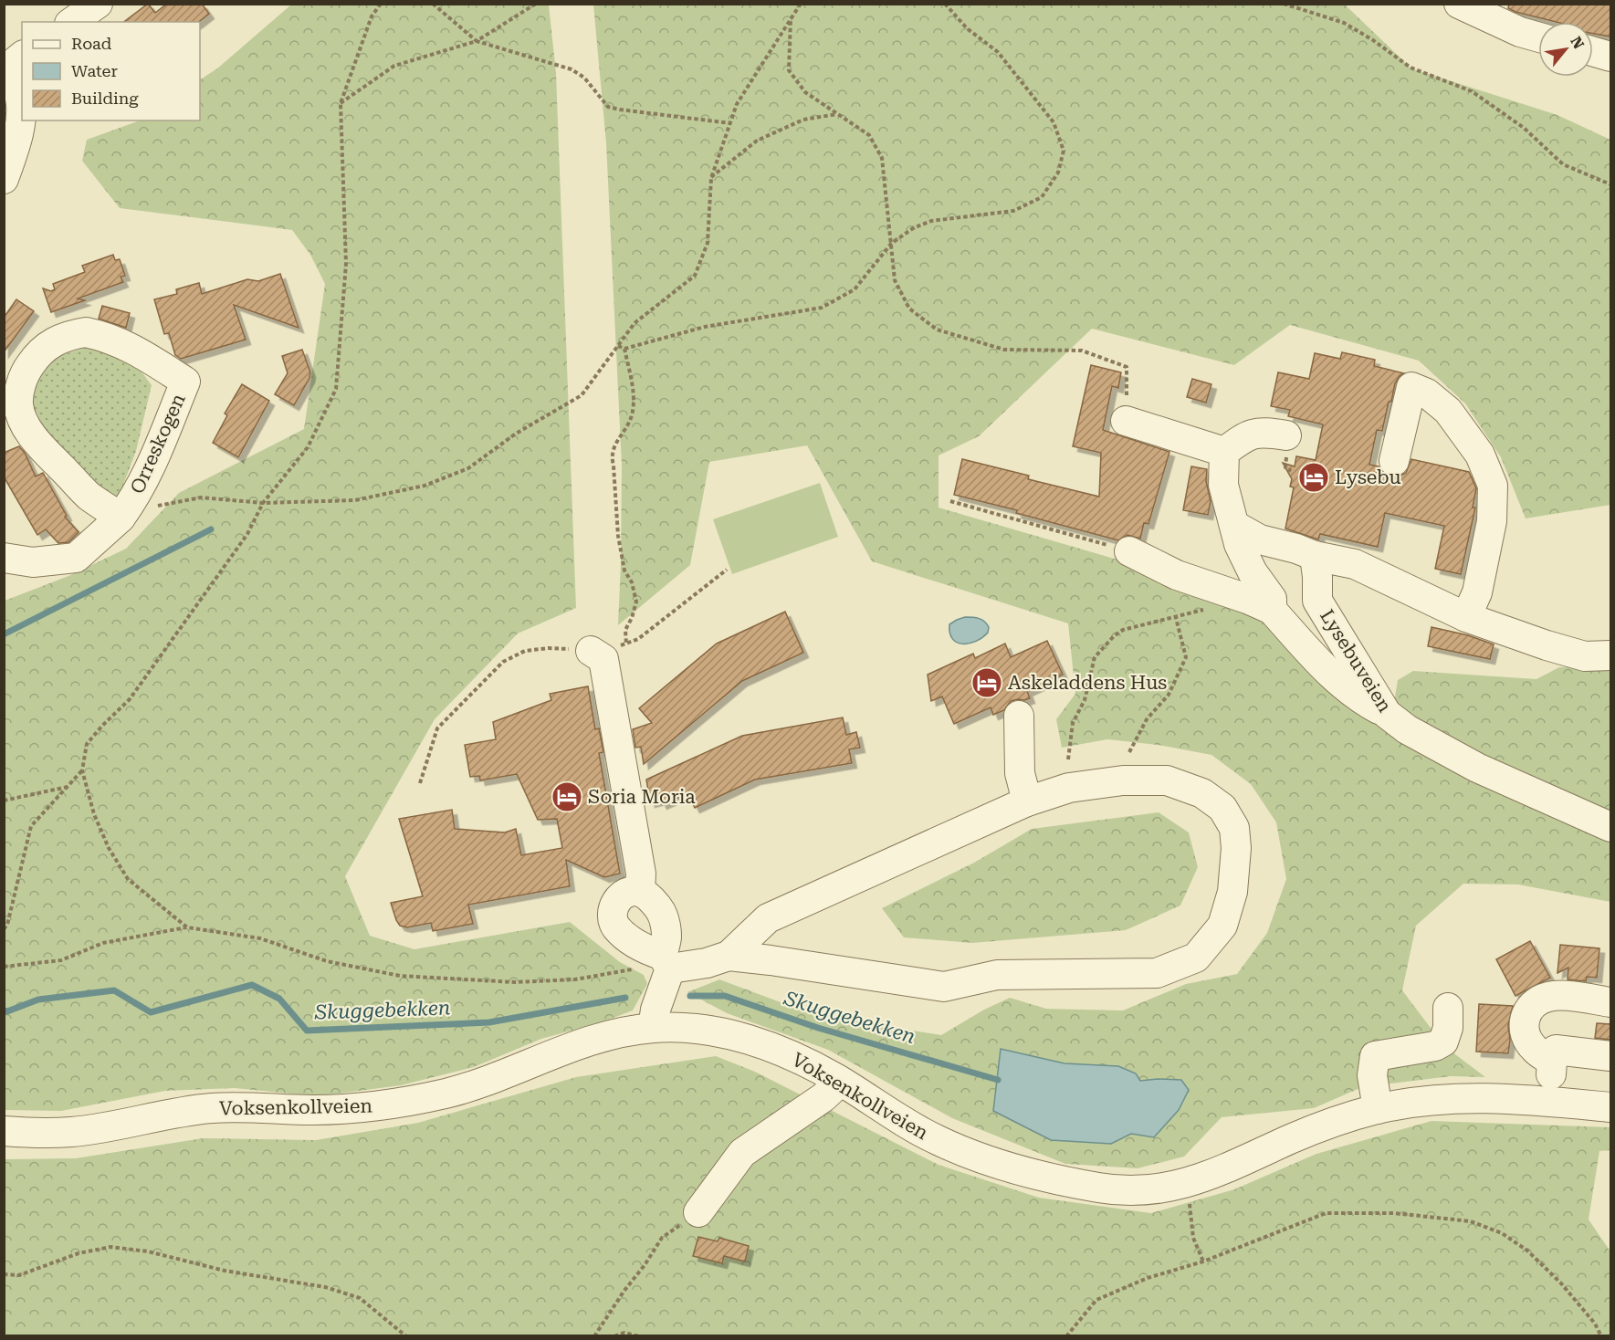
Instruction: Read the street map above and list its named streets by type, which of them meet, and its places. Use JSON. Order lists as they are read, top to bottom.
{
  "streets": {
    "street": ["Orreskogen", "Lysebuveien", "Voksenkollveien"]
  },
  "water": ["Skuggebekken"],
  "places": {
    "hotel": ["Lysebu", "Askeladdens Hus", "Soria Moria"]
  },
  "legend": ["Road", "Water", "Building"],
  "north": "top right"
}
